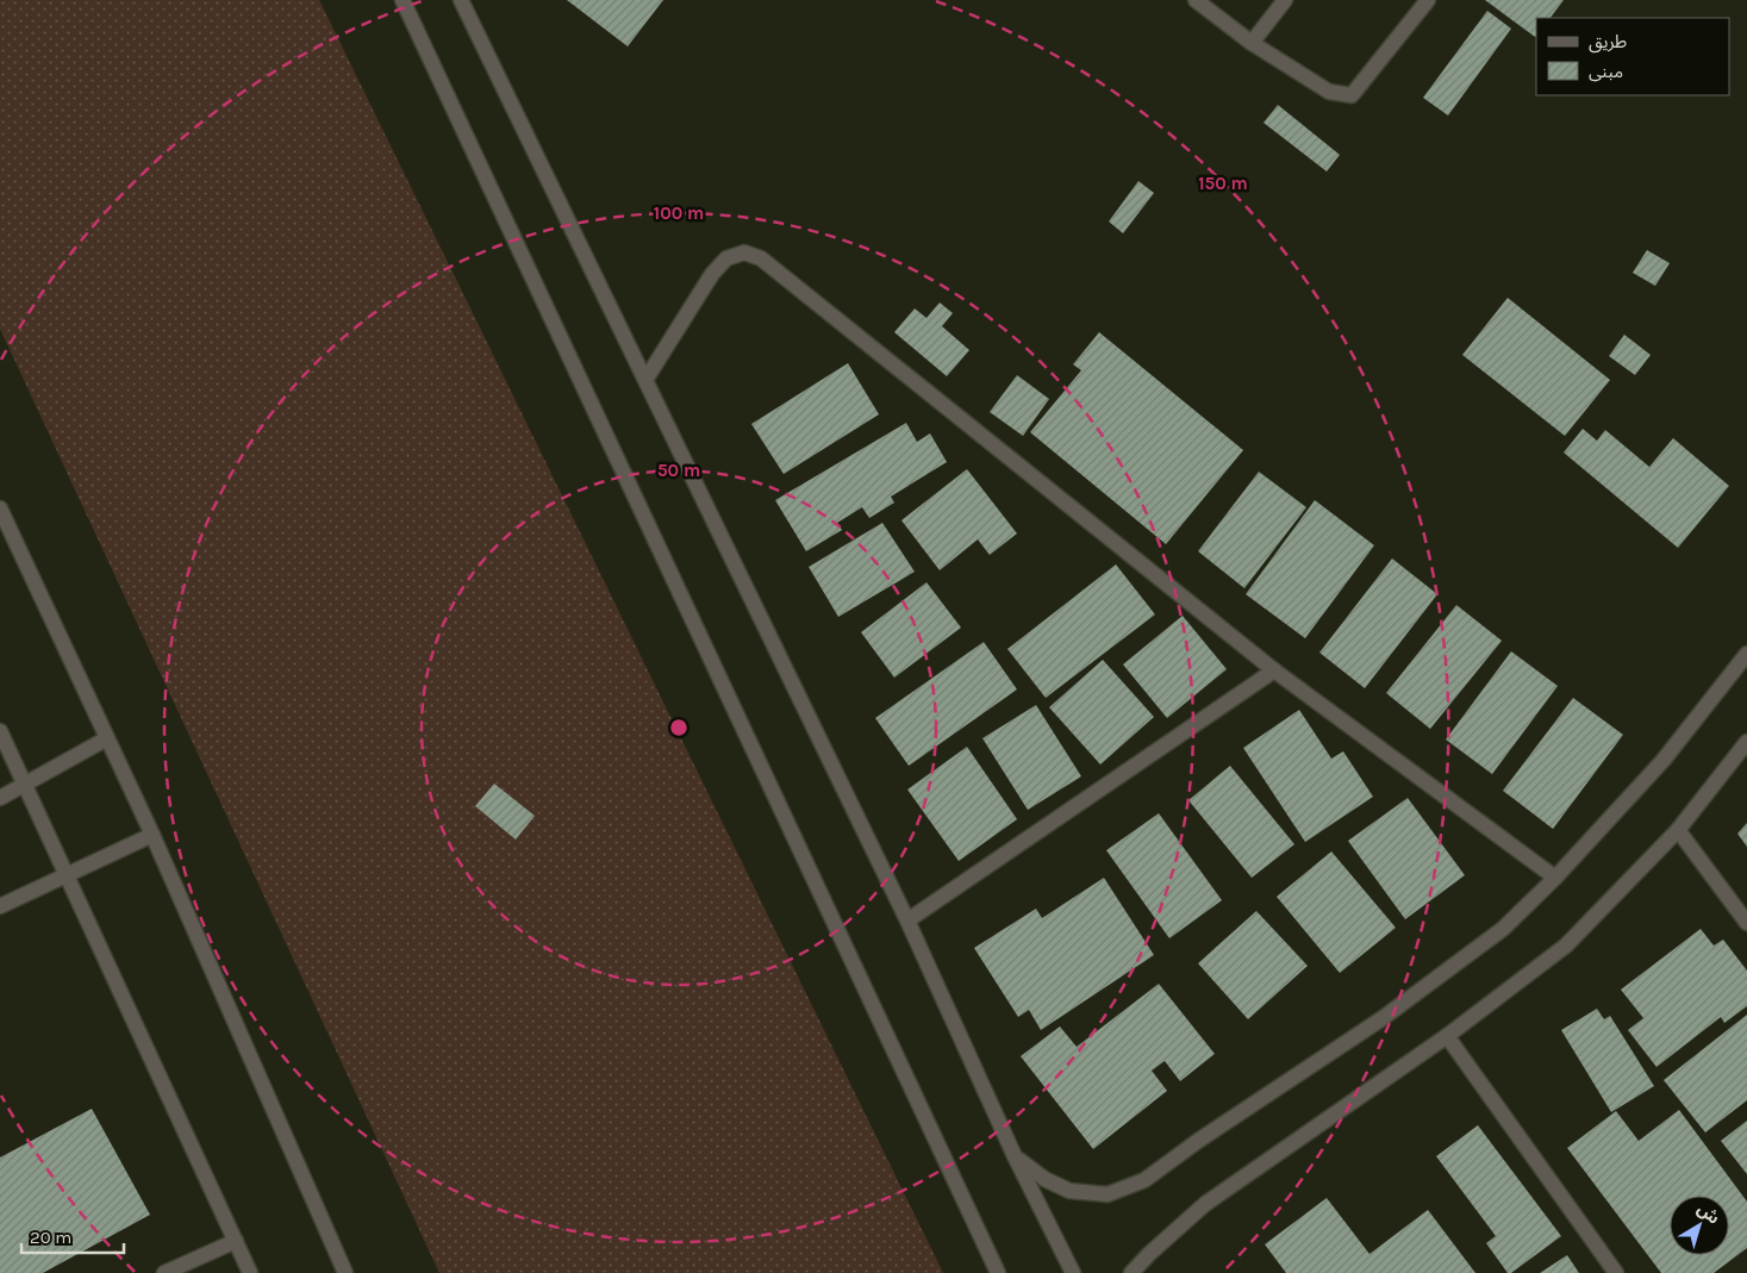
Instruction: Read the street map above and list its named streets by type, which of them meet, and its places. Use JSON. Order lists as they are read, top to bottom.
{
  "legend": ["طريق", "مبنى"],
  "scale_bar": "20 m",
  "north": "top right",
  "rings": ["150 m", "100 m", "50 m"]
}
